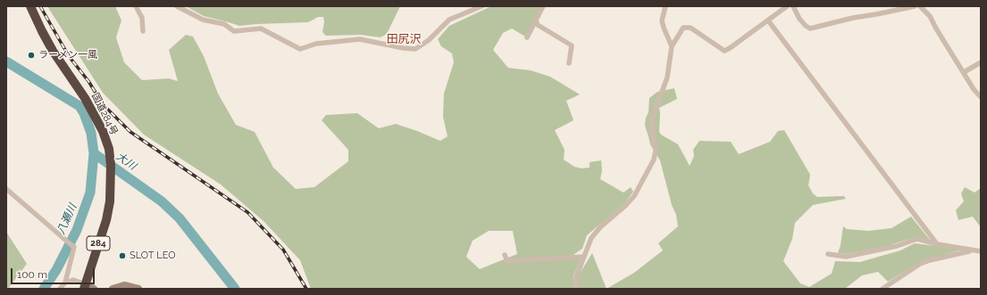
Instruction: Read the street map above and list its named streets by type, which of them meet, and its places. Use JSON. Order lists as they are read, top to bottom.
{
  "streets": {
    "highway": ["国道284号", "284"]
  },
  "districts": ["田尻沢"],
  "water": ["大川", "八瀬川"],
  "places": ["ラーメン一風", "SLOT LEO"],
  "scale_bar": "100 m"
}
